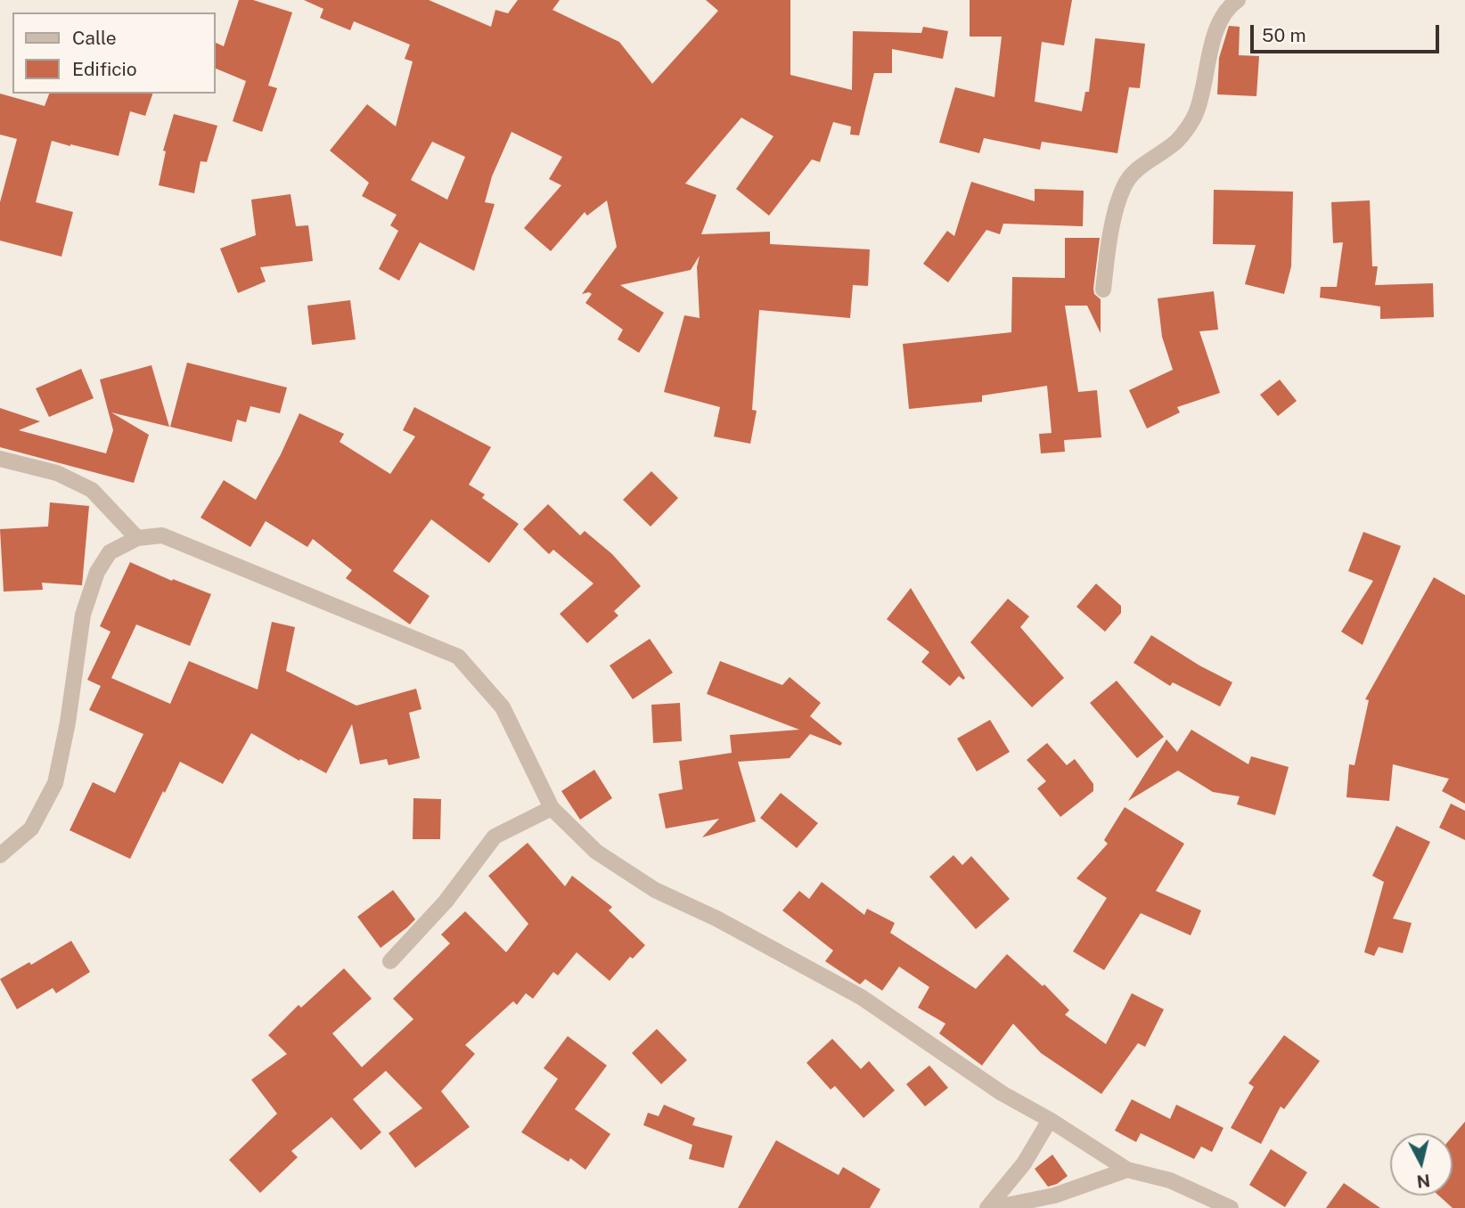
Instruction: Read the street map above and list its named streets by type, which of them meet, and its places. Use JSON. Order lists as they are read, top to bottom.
{
  "legend": ["Calle", "Edificio"],
  "scale_bar": "50 m",
  "north": "bottom"
}
